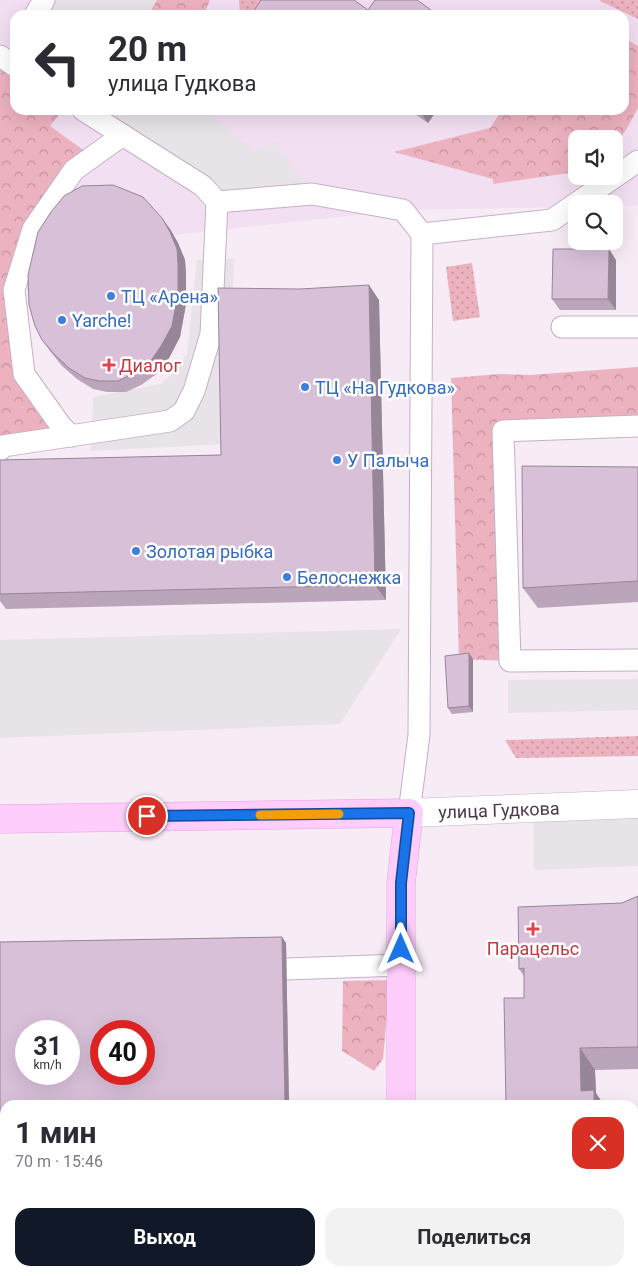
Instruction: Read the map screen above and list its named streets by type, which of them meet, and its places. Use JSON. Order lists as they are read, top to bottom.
{
  "streets": {
    "street": ["улица Гудкова"]
  },
  "places": {
    "other": [
      "ТЦ «Арена»",
      "Yarche!",
      "ТЦ «На Гудкова»",
      "У Палыча",
      "Золотая рыбка",
      "Белоснежка"
    ],
    "health": ["Диалог", "Парацельс"]
  },
  "page": {
    "turn": ["20 m", "улица Гудкова"],
    "speed": "31 km/h",
    "limit": "40",
    "heading": ["1 мин", "70 m · 15:46"],
    "buttons": ["Выход", "Поделиться"]
  }
}
